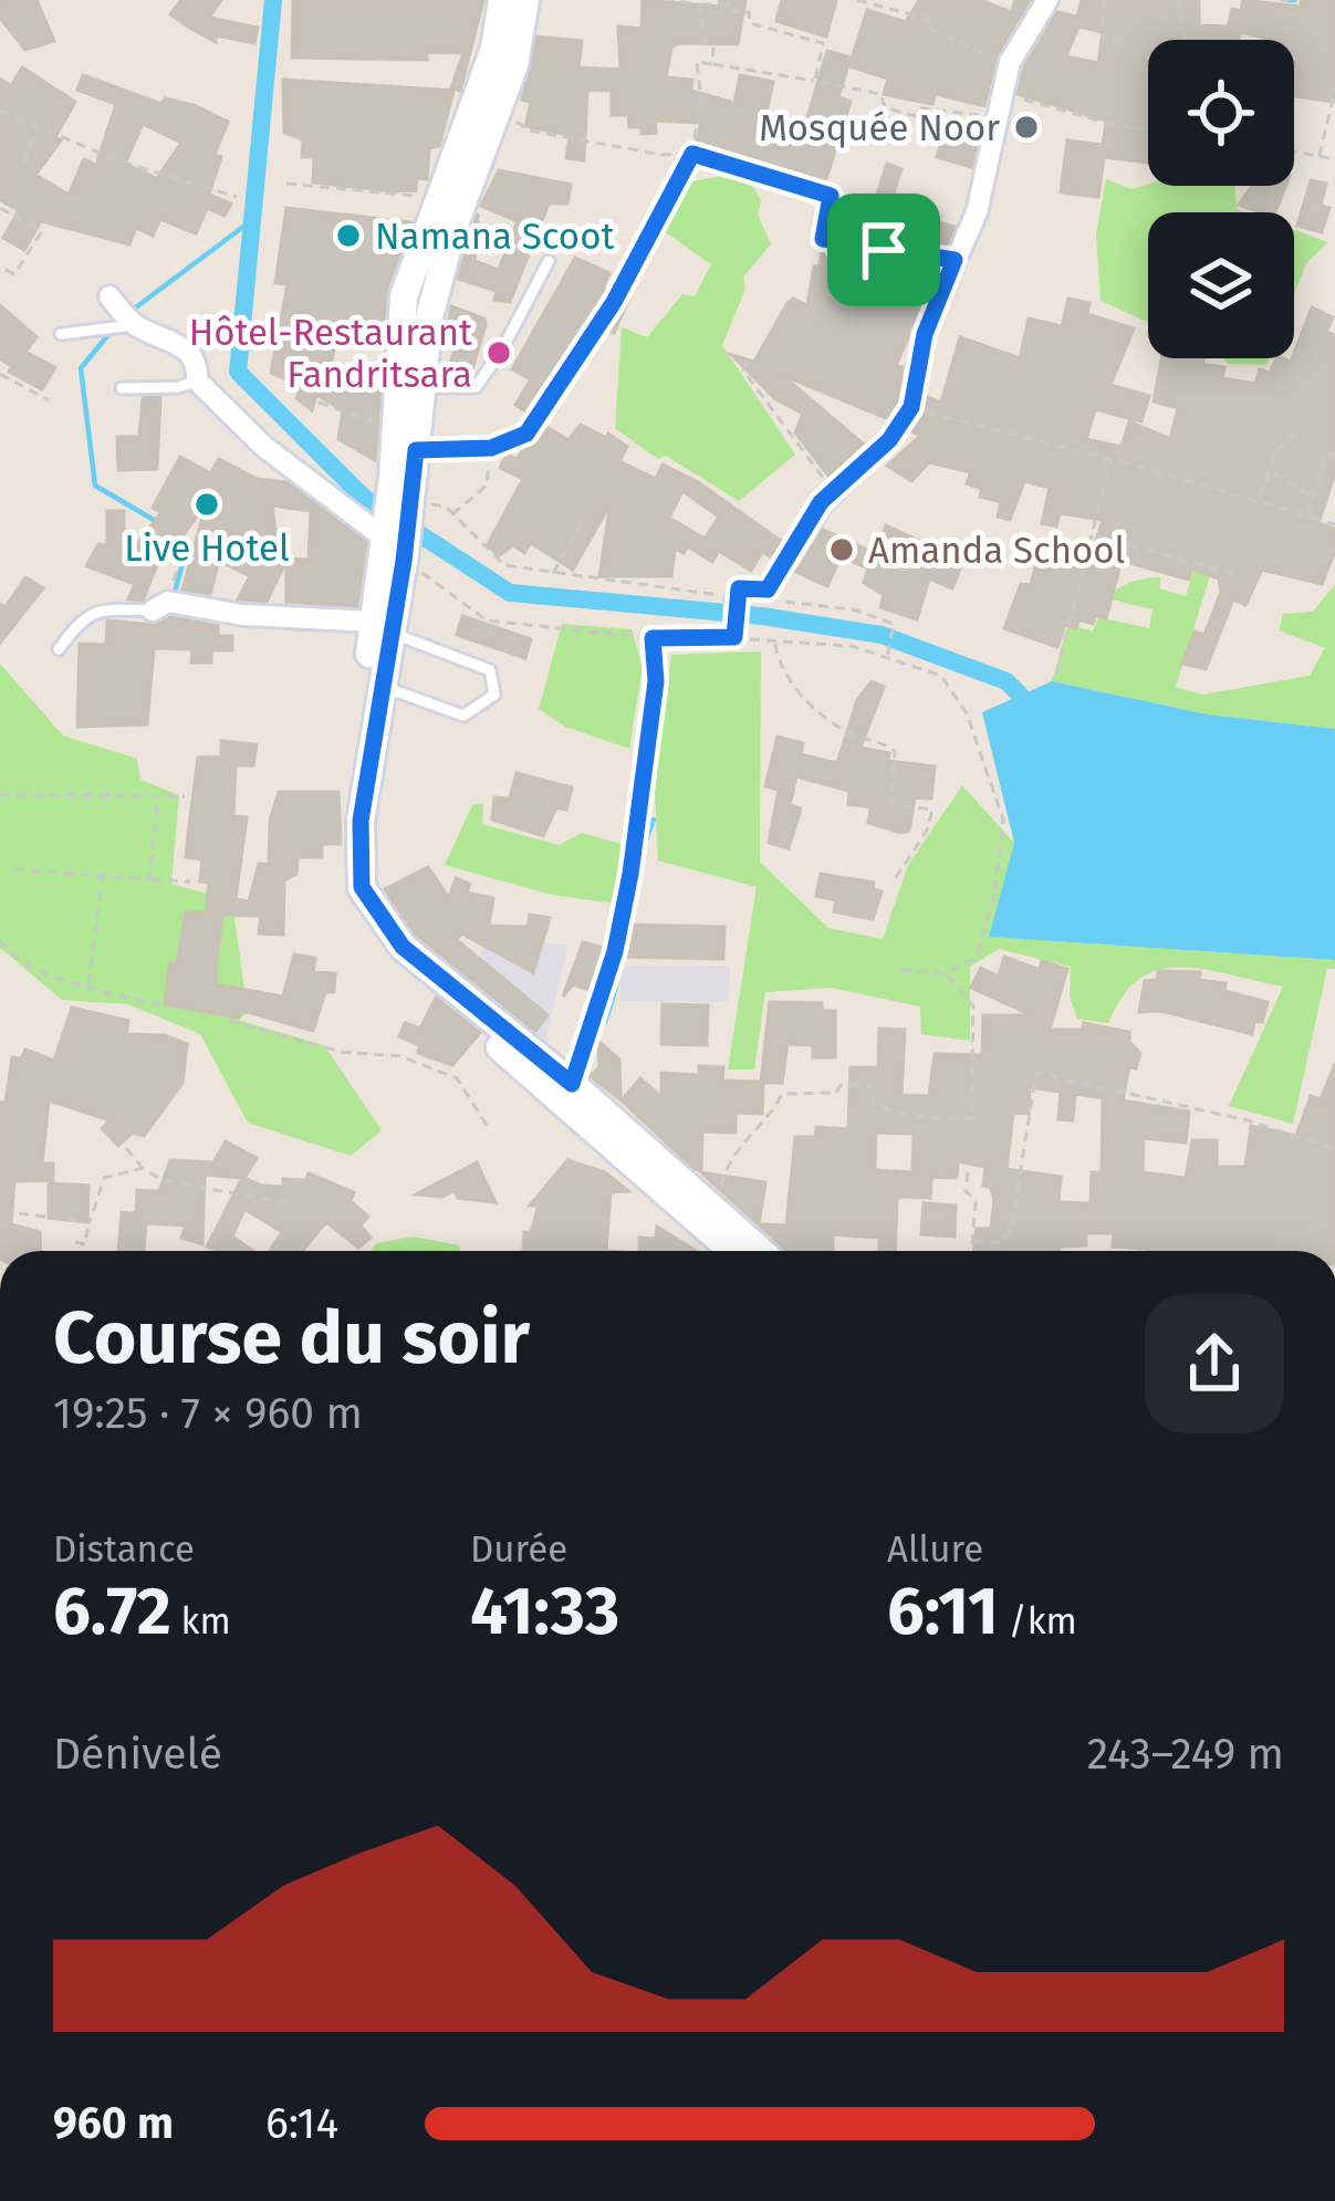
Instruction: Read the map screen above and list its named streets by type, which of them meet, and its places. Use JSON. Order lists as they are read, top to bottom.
{
  "places": [
    "Mosquée Noor",
    "Namana Scoot",
    "Hôtel-Restaurant Fandritsara",
    "Live Hotel",
    "Amanda School"
  ],
  "page": {
    "heading": ["Course du soir", "19:25 · 7 × 960 m"],
    "stats": [
      ["Distance", "6.72 km"],
      ["Durée", "41:33"],
      ["Allure", "6:11 /km"]
    ],
    "chart": ["Dénivelé", "243–249 m"],
    "list": [
      {
        "name": "960 m",
        "note": "6:14"
      }
    ]
  }
}
